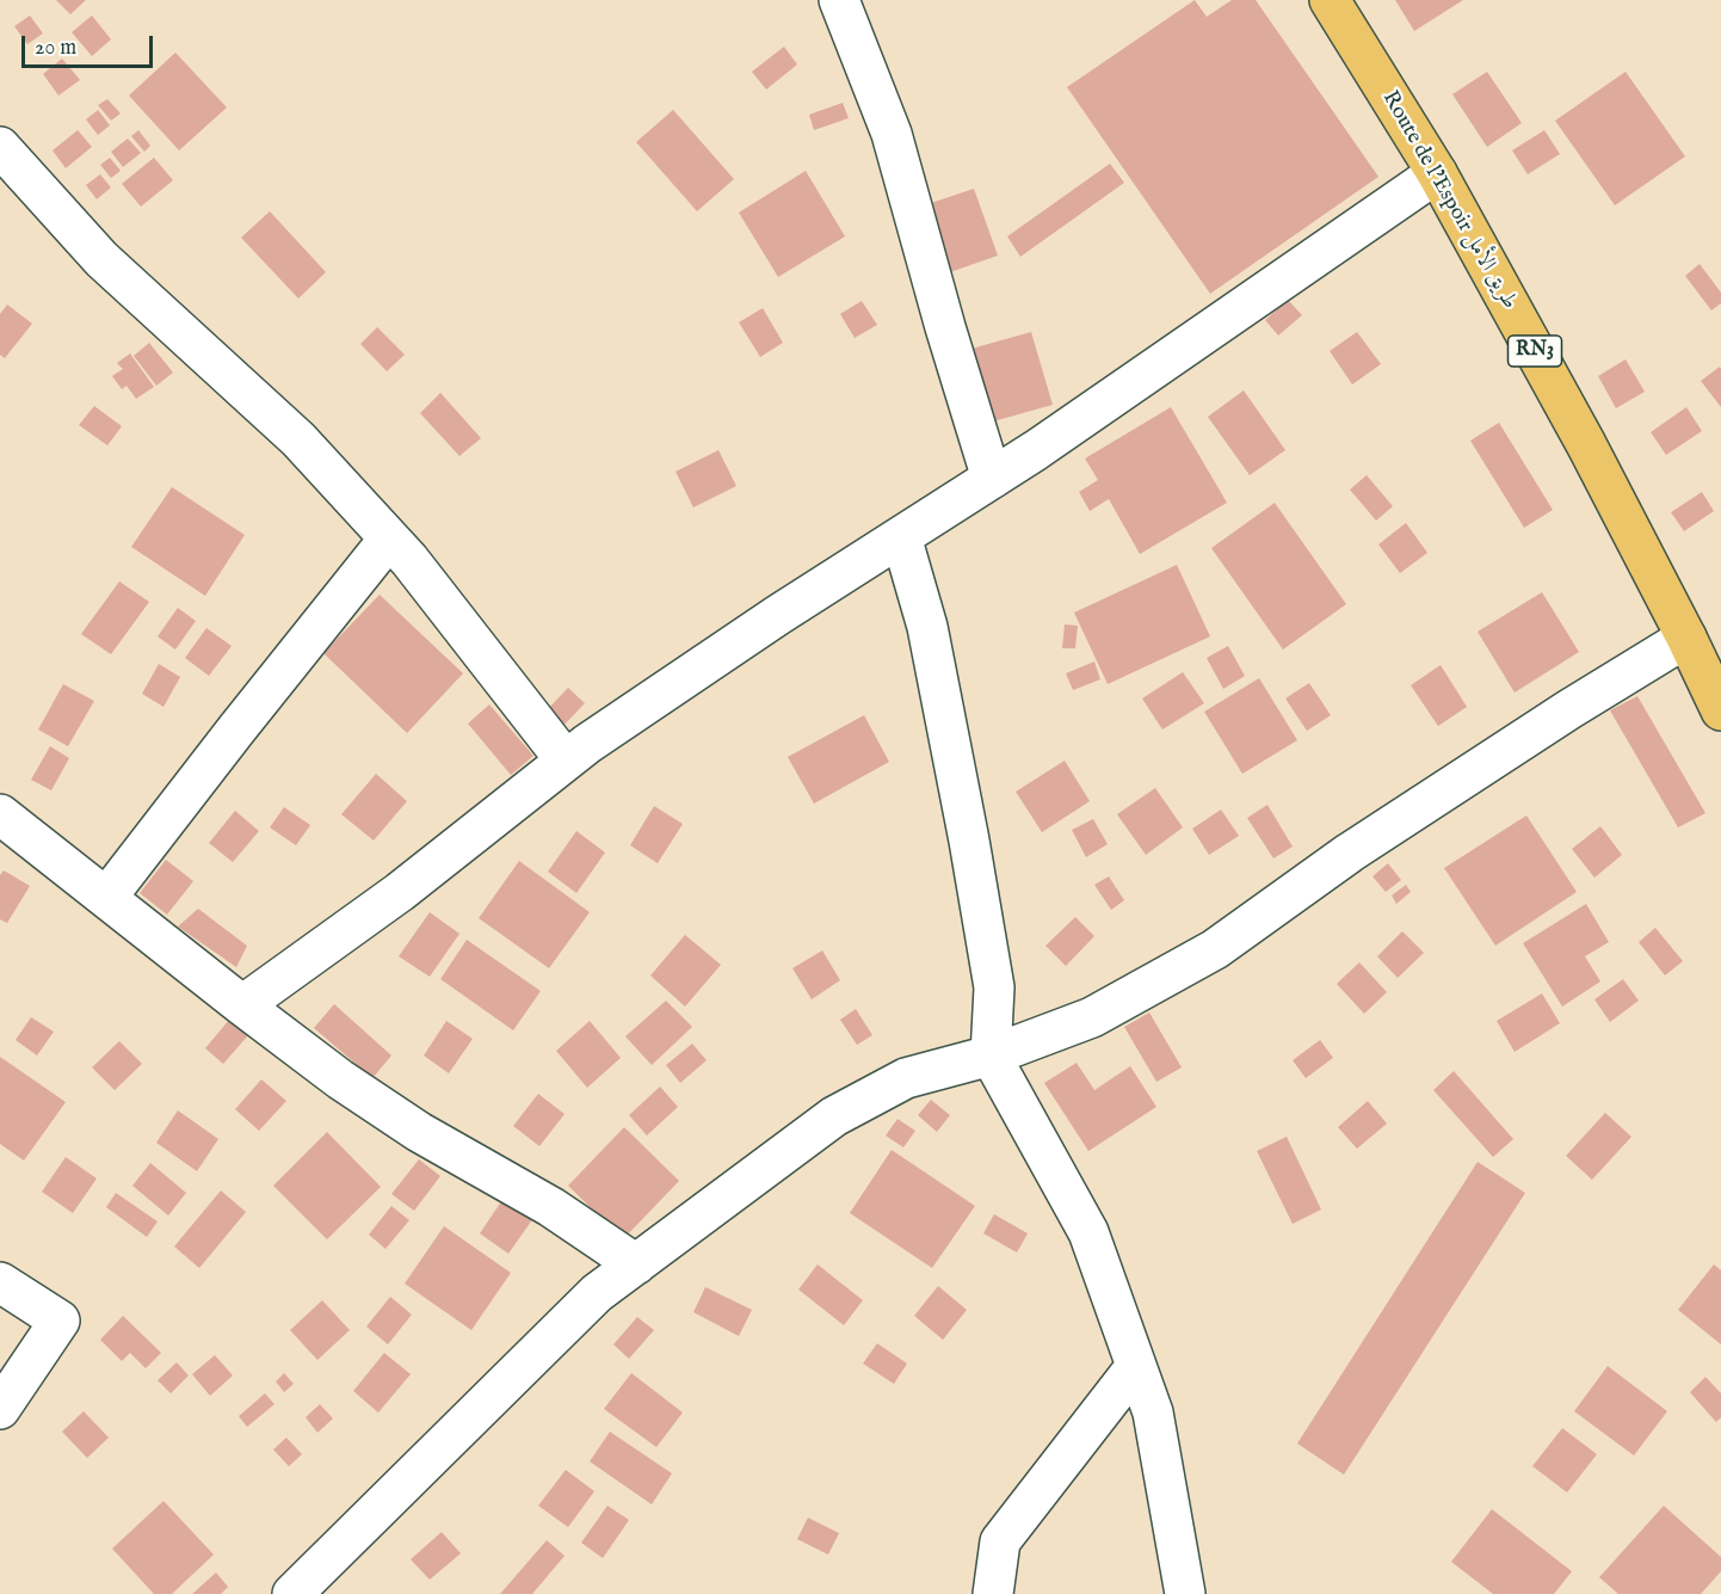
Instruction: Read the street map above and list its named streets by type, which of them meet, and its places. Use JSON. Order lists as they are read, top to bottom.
{
  "streets": {
    "highway": ["Route de l’Espoir طريق الأمل", "RN3"]
  },
  "scale_bar": "20 m"
}
